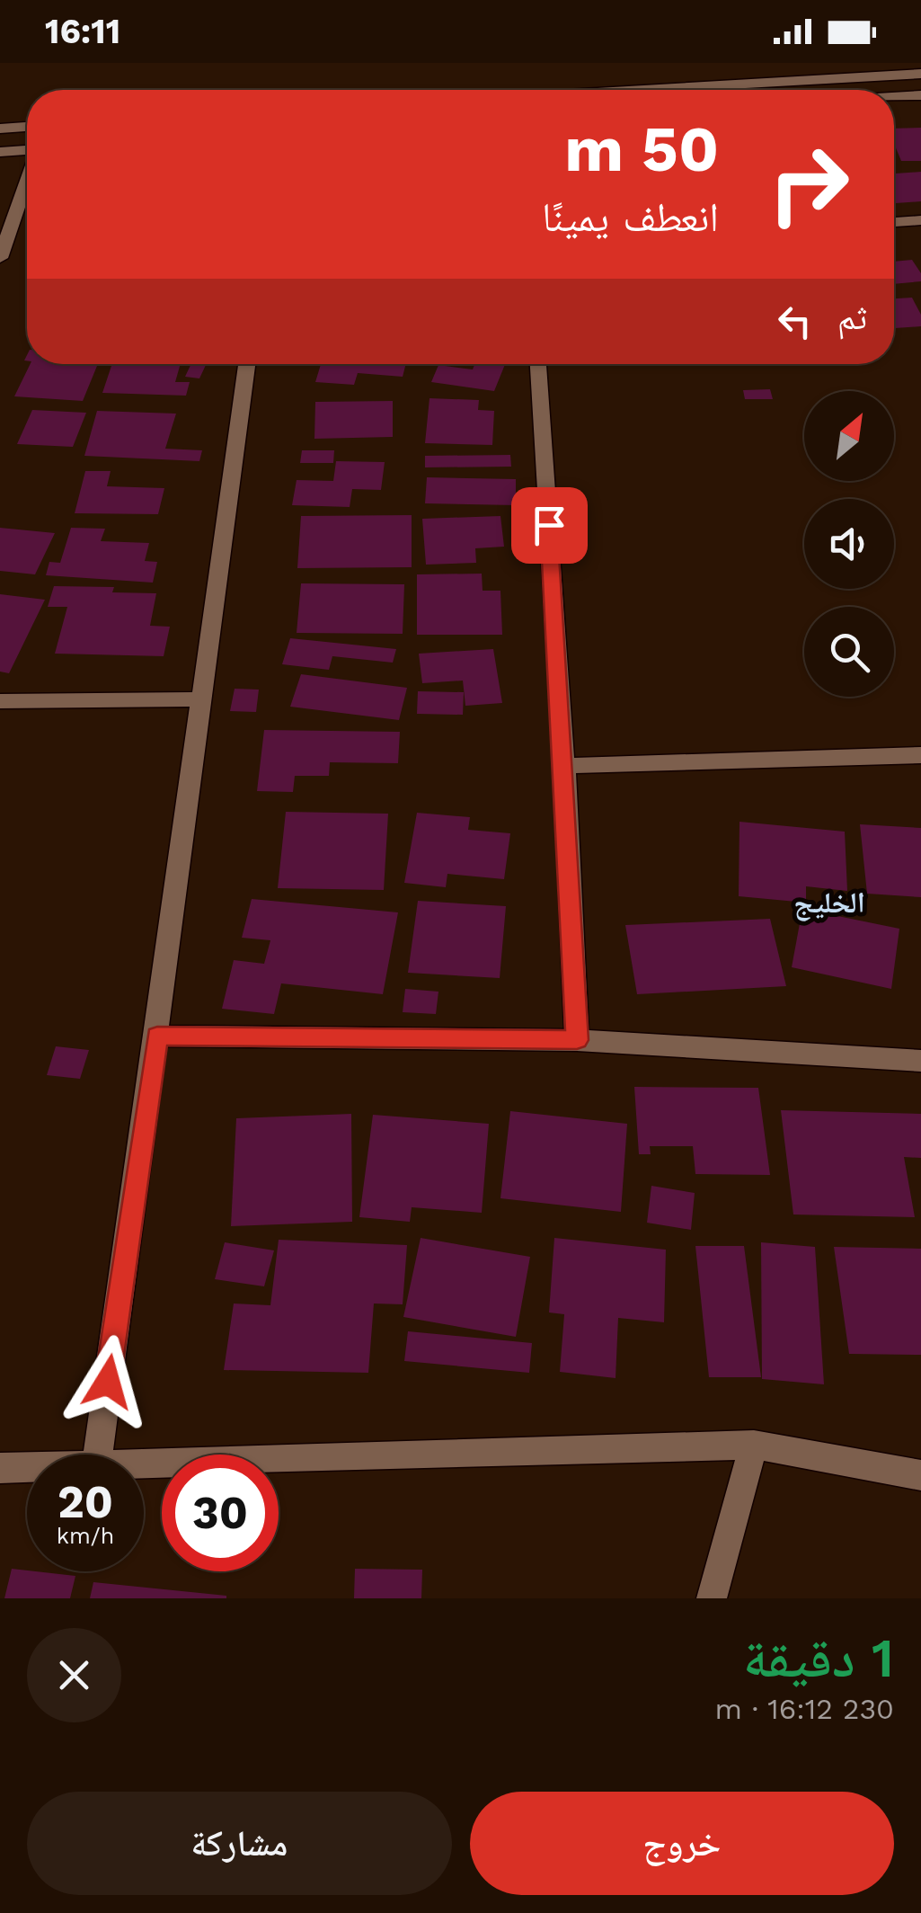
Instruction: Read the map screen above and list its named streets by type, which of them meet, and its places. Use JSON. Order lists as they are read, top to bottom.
{
  "districts": ["الخليج"],
  "north": "top right",
  "page": {
    "status": "16:11",
    "turn": ["50 m", "انعطف يمينًا"],
    "then": "ثم",
    "speed": "20 km/h",
    "limit": "30",
    "heading": ["1 دقيقة", "230 m · 16:12"],
    "buttons": ["خروج", "مشاركة"]
  }
}
